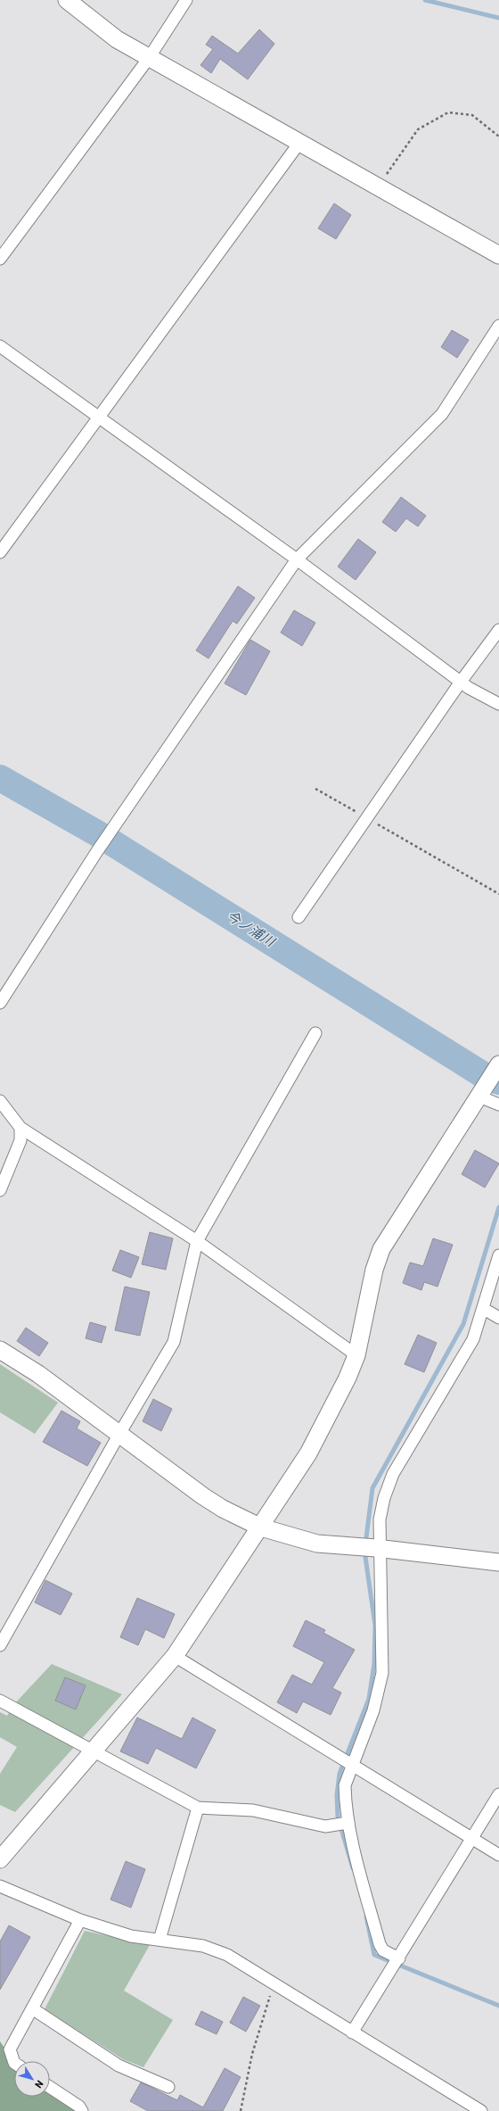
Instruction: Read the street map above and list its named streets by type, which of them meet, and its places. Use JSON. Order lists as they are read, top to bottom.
{
  "water": ["今ノ浦川"],
  "north": "bottom right"
}
